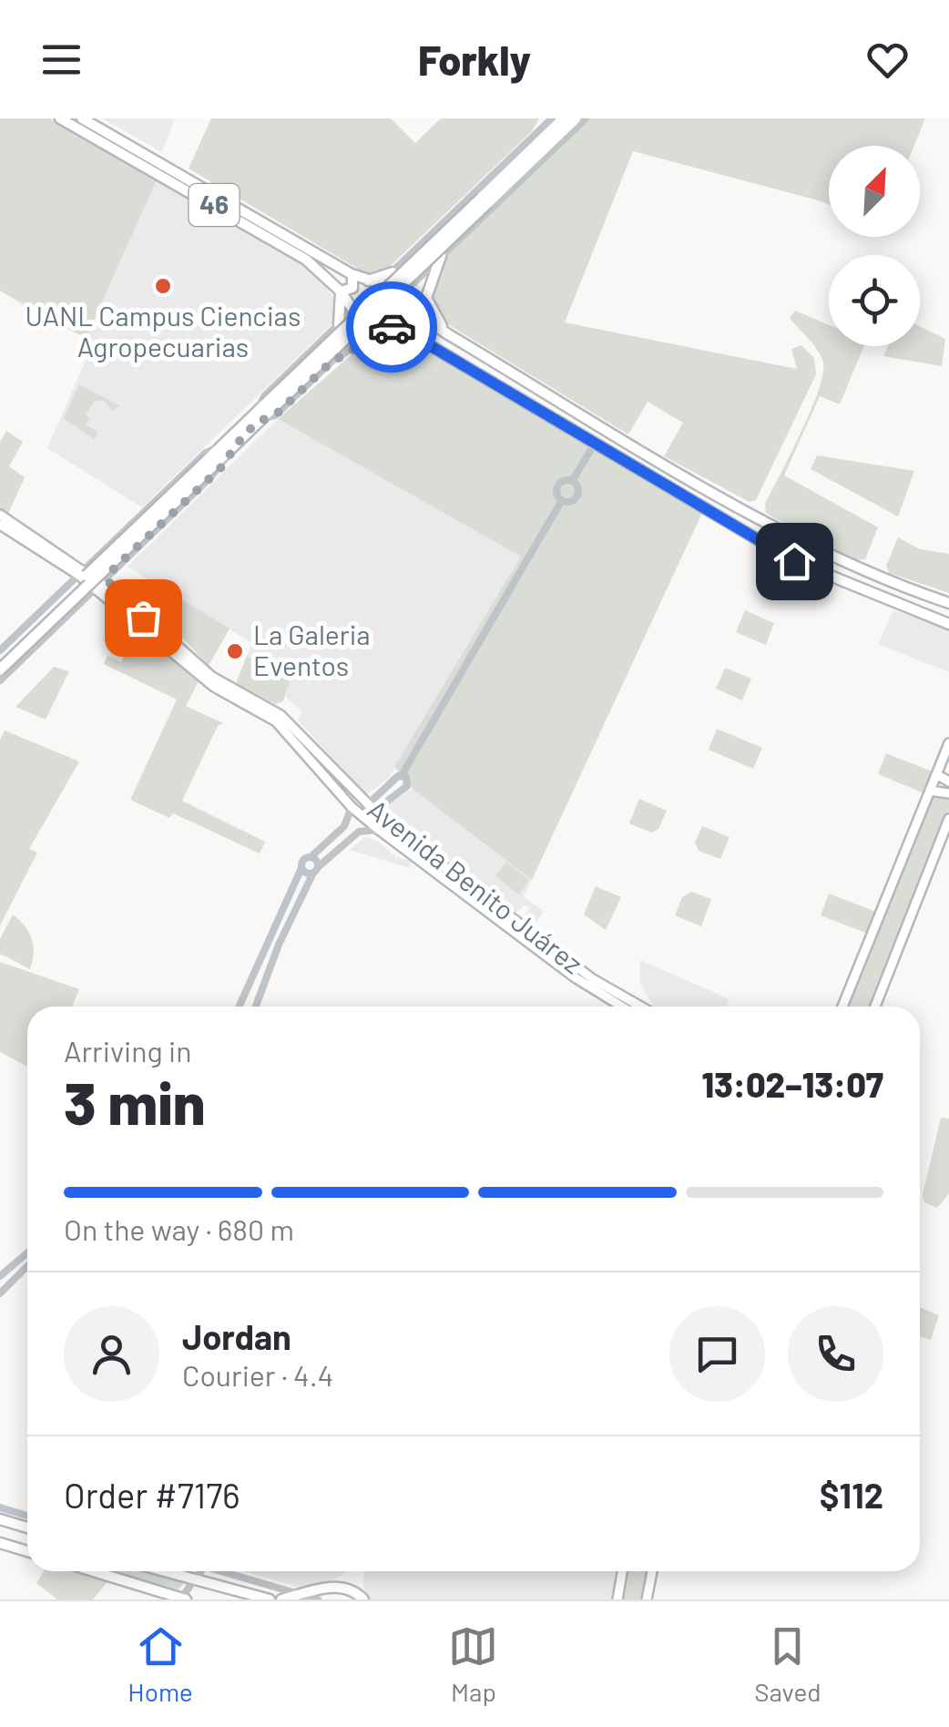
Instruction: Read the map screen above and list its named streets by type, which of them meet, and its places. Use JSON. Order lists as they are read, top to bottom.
{
  "streets": {
    "main road": ["46", "Avenida Benito Juárez"]
  },
  "places": ["UANL Campus Ciencias Agropecuarias", "La Galeria Eventos"],
  "north": "top right",
  "page": {
    "header": "Forkly",
    "heading": ["3 min", "Arriving in", "13:02–13:07"],
    "panel": [
      "Jordan",
      "Courier · 4.4",
      "Order #7176",
      "$112"
    ],
    "bar": "On the way · 680 m",
    "tabs": ["Home", "Map", "Saved"]
  }
}
